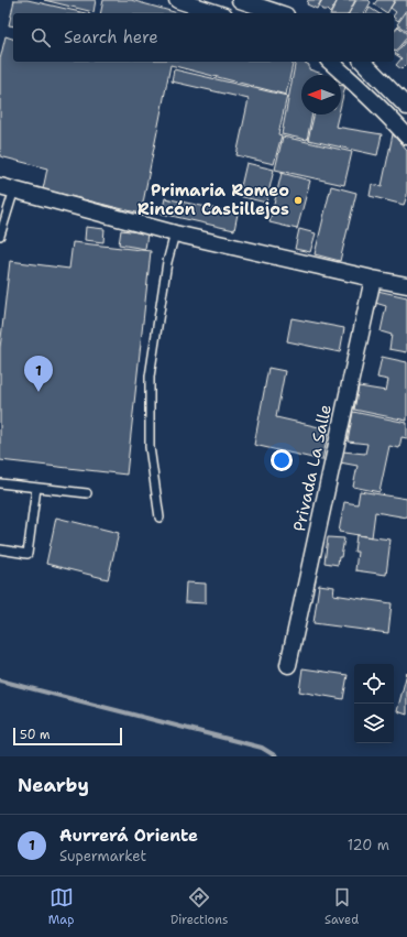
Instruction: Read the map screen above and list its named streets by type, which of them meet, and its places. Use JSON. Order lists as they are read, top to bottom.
{
  "streets": {
    "street": ["Privada La Salle"]
  },
  "places": ["Primaria Romeo Rincón Castillejos"],
  "scale_bar": "50 m",
  "north": "left",
  "page": {
    "search": "Search here",
    "pins": "1",
    "scale": "50 m",
    "heading": "Nearby",
    "list": [
      {
        "mark": "1",
        "name": "Aurrerá Oriente",
        "note": "Supermarket",
        "value": "120 m"
      }
    ],
    "nav": ["Map", "Directions", "Saved"]
  }
}
